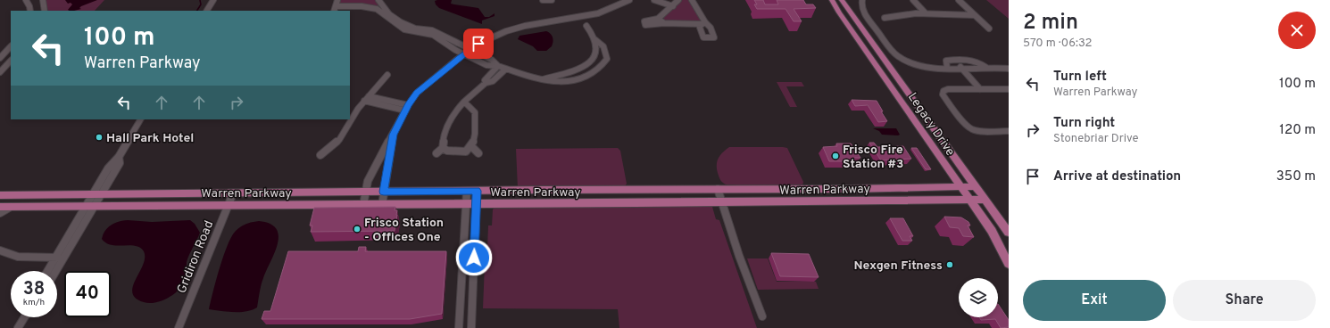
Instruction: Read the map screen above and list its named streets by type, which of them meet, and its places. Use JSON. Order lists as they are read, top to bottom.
{
  "streets": {
    "main road": ["Legacy Drive", "Warren Parkway"],
    "street": ["Gridiron Road"]
  },
  "crossings": [
    ["Legacy Drive", "Warren Parkway"],
    ["Warren Parkway", "Gridiron Road"]
  ],
  "places": [
    "Hall Park Hotel",
    "Frisco Fire Station #3",
    "Frisco Station - Offices One",
    "Nexgen Fitness"
  ],
  "page": {
    "heading": ["2 min", "570 m · 06:32"],
    "turn": ["100 m", "Warren Parkway"],
    "list": [
      {
        "name": "Turn left",
        "note": "Warren Parkway",
        "value": "100 m"
      },
      {
        "name": "Turn right",
        "note": "Stonebriar Drive",
        "value": "120 m"
      },
      {
        "name": "Arrive at destination",
        "value": "350 m"
      }
    ],
    "speed": "38 km/h",
    "limit": "40",
    "buttons": ["Exit", "Share"]
  }
}
